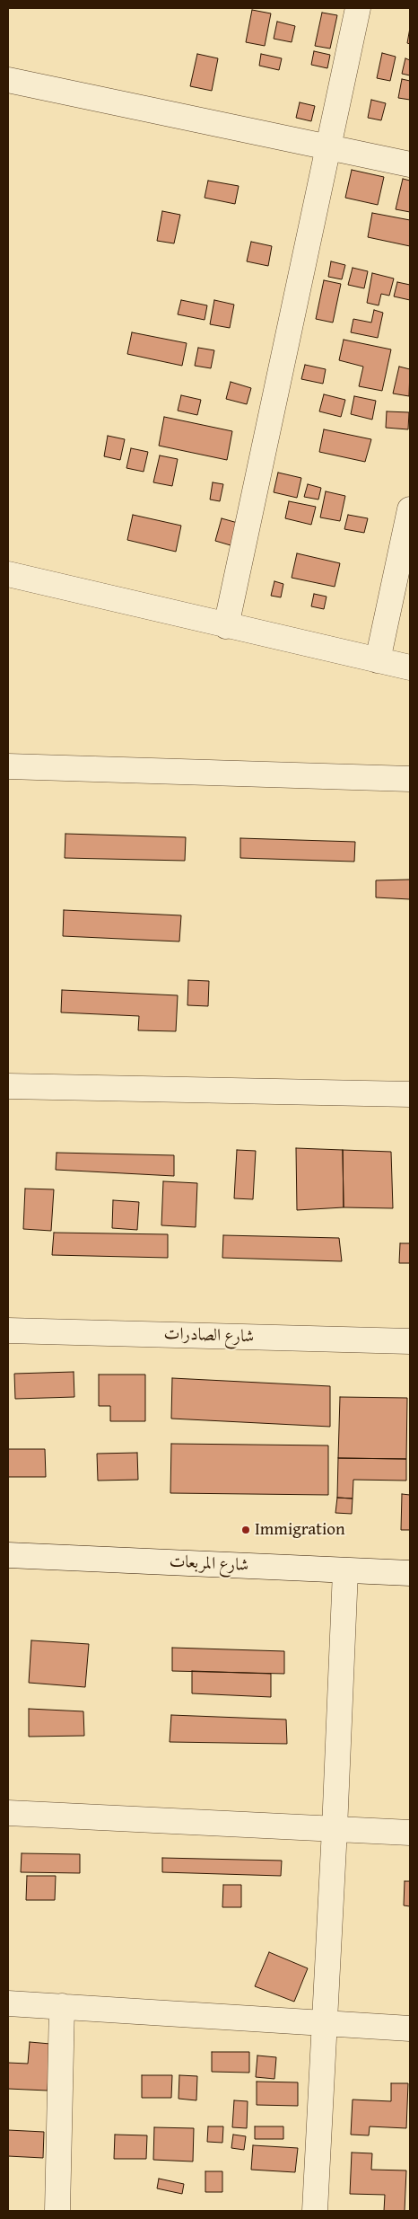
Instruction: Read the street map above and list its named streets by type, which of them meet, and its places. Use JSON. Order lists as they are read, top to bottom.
{
  "streets": {
    "street": ["شارع الصادرات", "شارع المربعات"]
  },
  "places": ["Immigration"]
}
